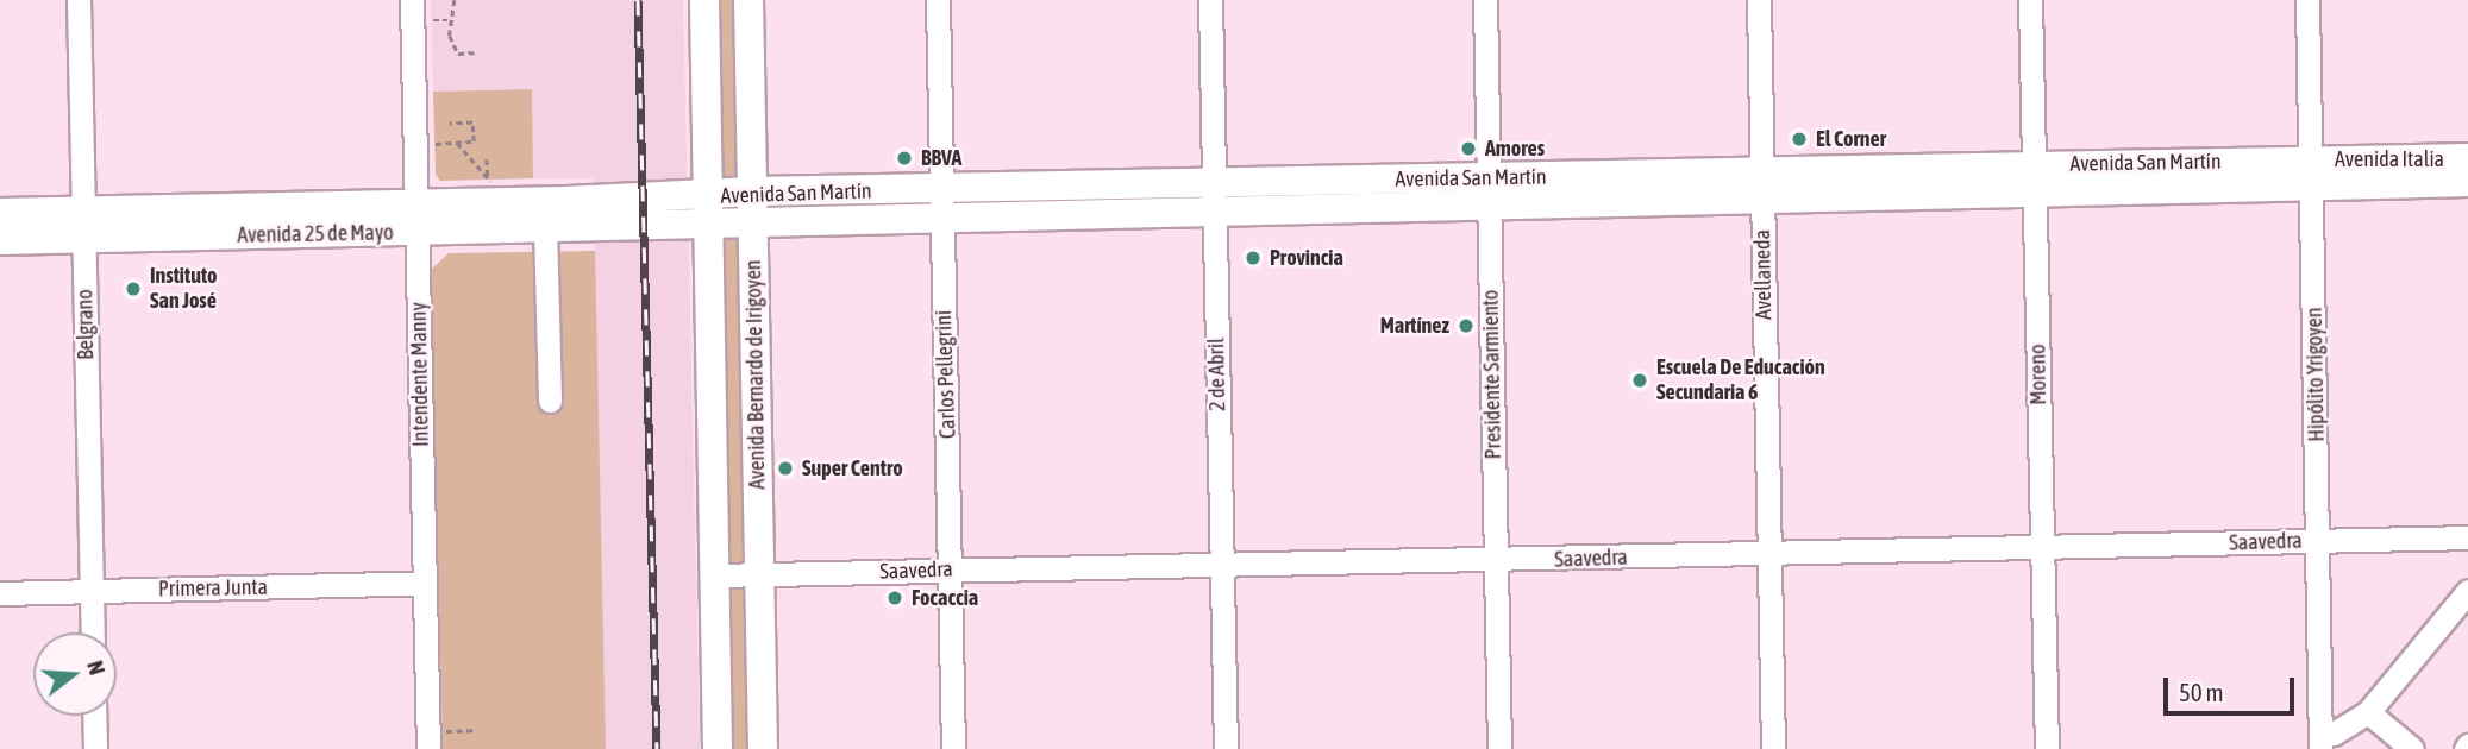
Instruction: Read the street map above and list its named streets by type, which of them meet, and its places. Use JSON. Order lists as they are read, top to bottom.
{
  "streets": {
    "main road": [
      "Avenida Italia",
      "Avenida San Martín",
      "Avenida 25 de Mayo",
      "Avenida Bernardo de Irigoyen"
    ],
    "street": [
      "Avellaneda",
      "Belgrano",
      "Intendente Manny",
      "Carlos Pellegrini",
      "2 de Abril",
      "Presidente Sarmiento",
      "Moreno",
      "Hipólito Yrigoyen",
      "Saavedra",
      "Primera Junta"
    ]
  },
  "crossings": [
    ["Avenida Italia", "Avenida San Martín"],
    ["Avenida Italia", "Hipólito Yrigoyen"],
    ["Avenida San Martín", "Avenida 25 de Mayo"],
    ["Avenida San Martín", "Avellaneda"],
    ["Avenida San Martín", "Avenida Bernardo de Irigoyen"],
    ["Avenida San Martín", "Carlos Pellegrini"],
    ["Avenida San Martín", "2 de Abril"],
    ["Avenida San Martín", "Presidente Sarmiento"],
    ["Avenida San Martín", "Moreno"],
    ["Avenida San Martín", "Hipólito Yrigoyen"],
    ["Avenida 25 de Mayo", "Belgrano"],
    ["Avenida 25 de Mayo", "Intendente Manny"],
    ["Avellaneda", "Saavedra"],
    ["Belgrano", "Primera Junta"],
    ["Intendente Manny", "Primera Junta"],
    ["Avenida Bernardo de Irigoyen", "Saavedra"],
    ["Carlos Pellegrini", "Saavedra"],
    ["2 de Abril", "Saavedra"],
    ["Presidente Sarmiento", "Saavedra"],
    ["Moreno", "Saavedra"],
    ["Hipólito Yrigoyen", "Saavedra"]
  ],
  "places": [
    "El Corner",
    "Amores",
    "BBVA",
    "Provincia",
    "Instituto San José",
    "Martínez",
    "Escuela De Educación Secundaria 6",
    "Super Centro",
    "Focaccia"
  ],
  "scale_bar": "50 m",
  "north": "right"
}
